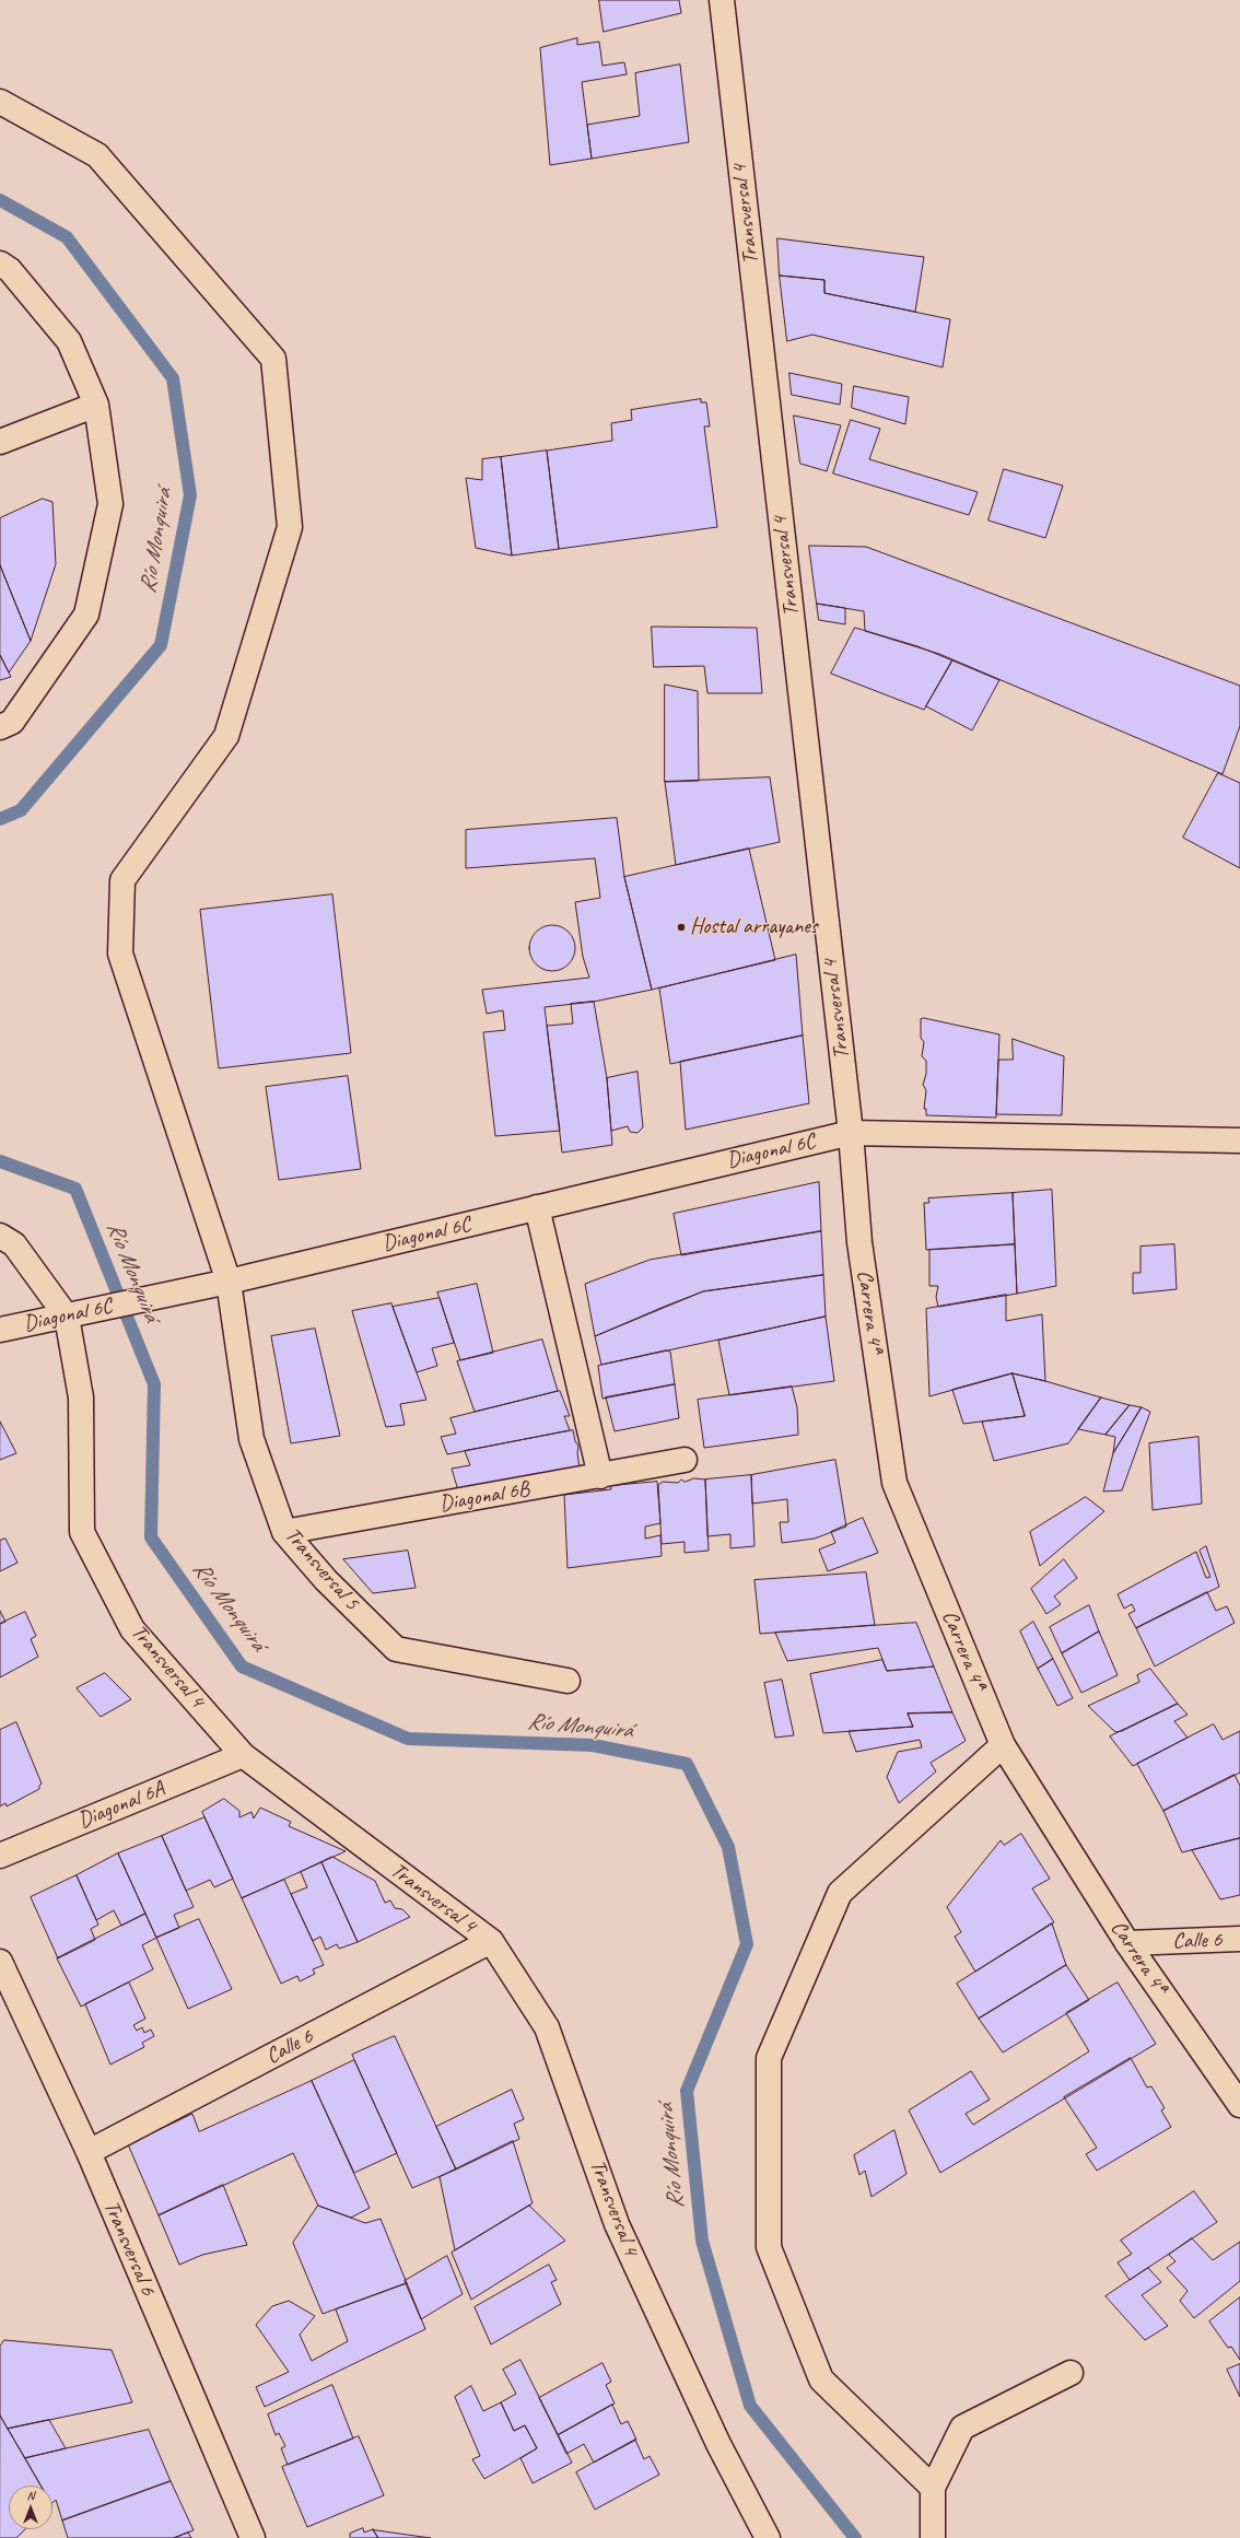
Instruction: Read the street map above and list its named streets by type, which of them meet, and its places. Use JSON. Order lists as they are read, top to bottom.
{
  "streets": {
    "street": [
      "Transversal 4",
      "Diagonal 6C",
      "Carrera 4ª",
      "Diagonal 6B",
      "Transversal 5",
      "Diagonal 6A",
      "Calle 6",
      "Transversal 6"
    ]
  },
  "crossings": [
    ["Transversal 4", "Diagonal 6C"],
    ["Transversal 4", "Carrera 4ª"],
    ["Transversal 4", "Diagonal 6A"],
    ["Transversal 4", "Calle 6"],
    ["Diagonal 6C", "Carrera 4ª"],
    ["Diagonal 6C", "Transversal 5"],
    ["Carrera 4ª", "Calle 6"],
    ["Diagonal 6B", "Transversal 5"],
    ["Calle 6", "Transversal 6"]
  ],
  "water": ["Río Monquirá"],
  "places": ["Hostal arrayanes"],
  "north": "top"
}
